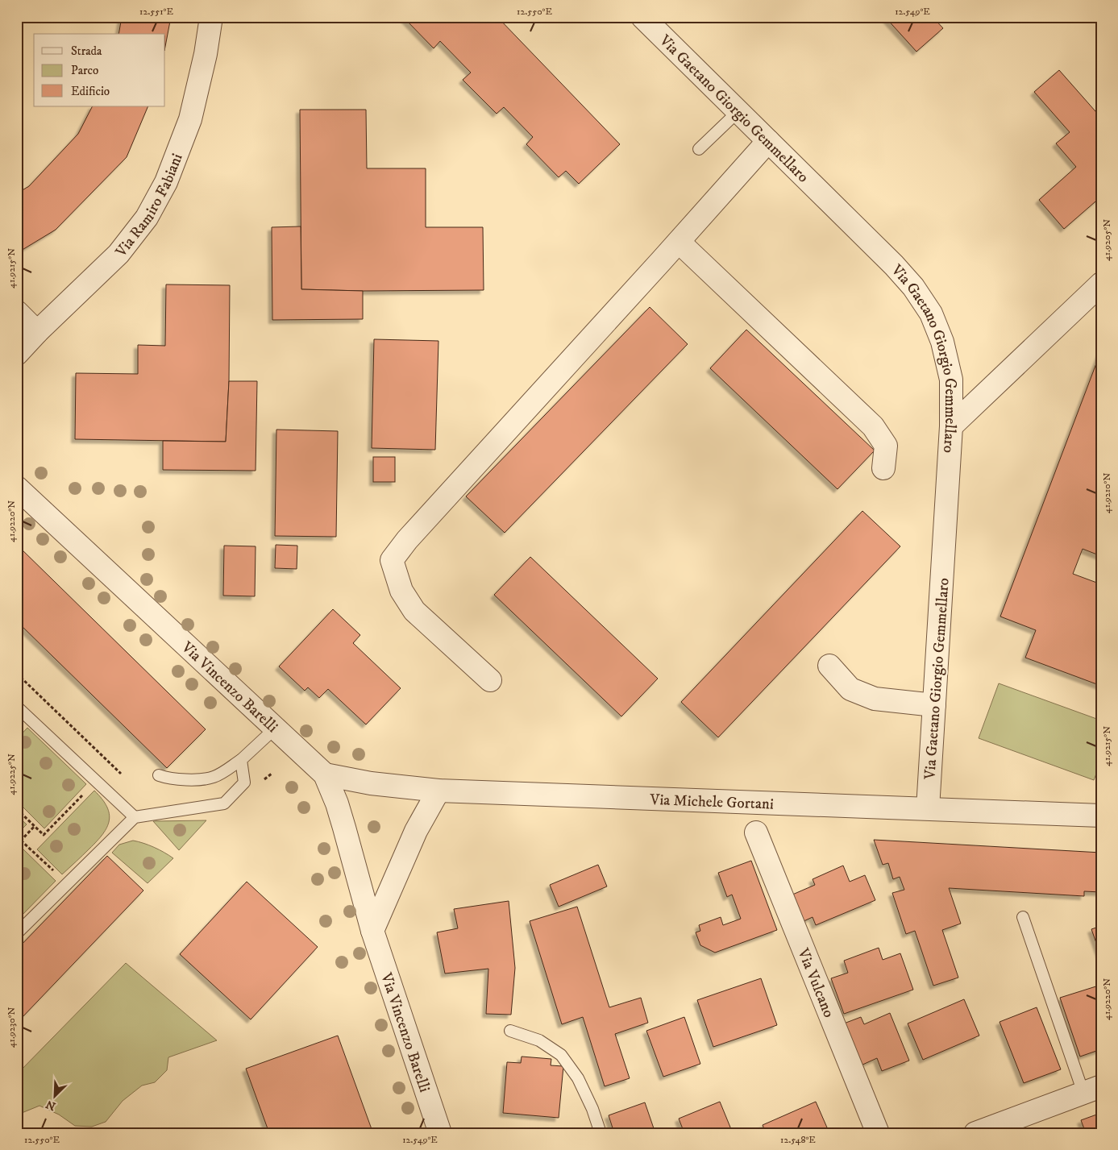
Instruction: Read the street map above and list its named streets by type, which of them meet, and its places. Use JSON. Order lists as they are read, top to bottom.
{
  "streets": {
    "street": [
      "Via Gaetano Giorgio Gemmellaro",
      "Via Ramiro Fabiani",
      "Via Vincenzo Barelli",
      "Via Michele Gortani",
      "Via Vulcano"
    ]
  },
  "crossings": [
    ["Via Gaetano Giorgio Gemmellaro", "Via Michele Gortani"],
    ["Via Vincenzo Barelli", "Via Michele Gortani"]
  ],
  "legend": ["Strada", "Parco", "Edificio"],
  "north": "bottom left",
  "coordinates": [
    "12.551°E",
    "12.550°E",
    "12.549°E",
    "41.9205°N",
    "41.9215°N",
    "41.9210°N",
    "41.9220°N",
    "41.9225°N",
    "41.9230°N",
    "12.548°E"
  ]
}
